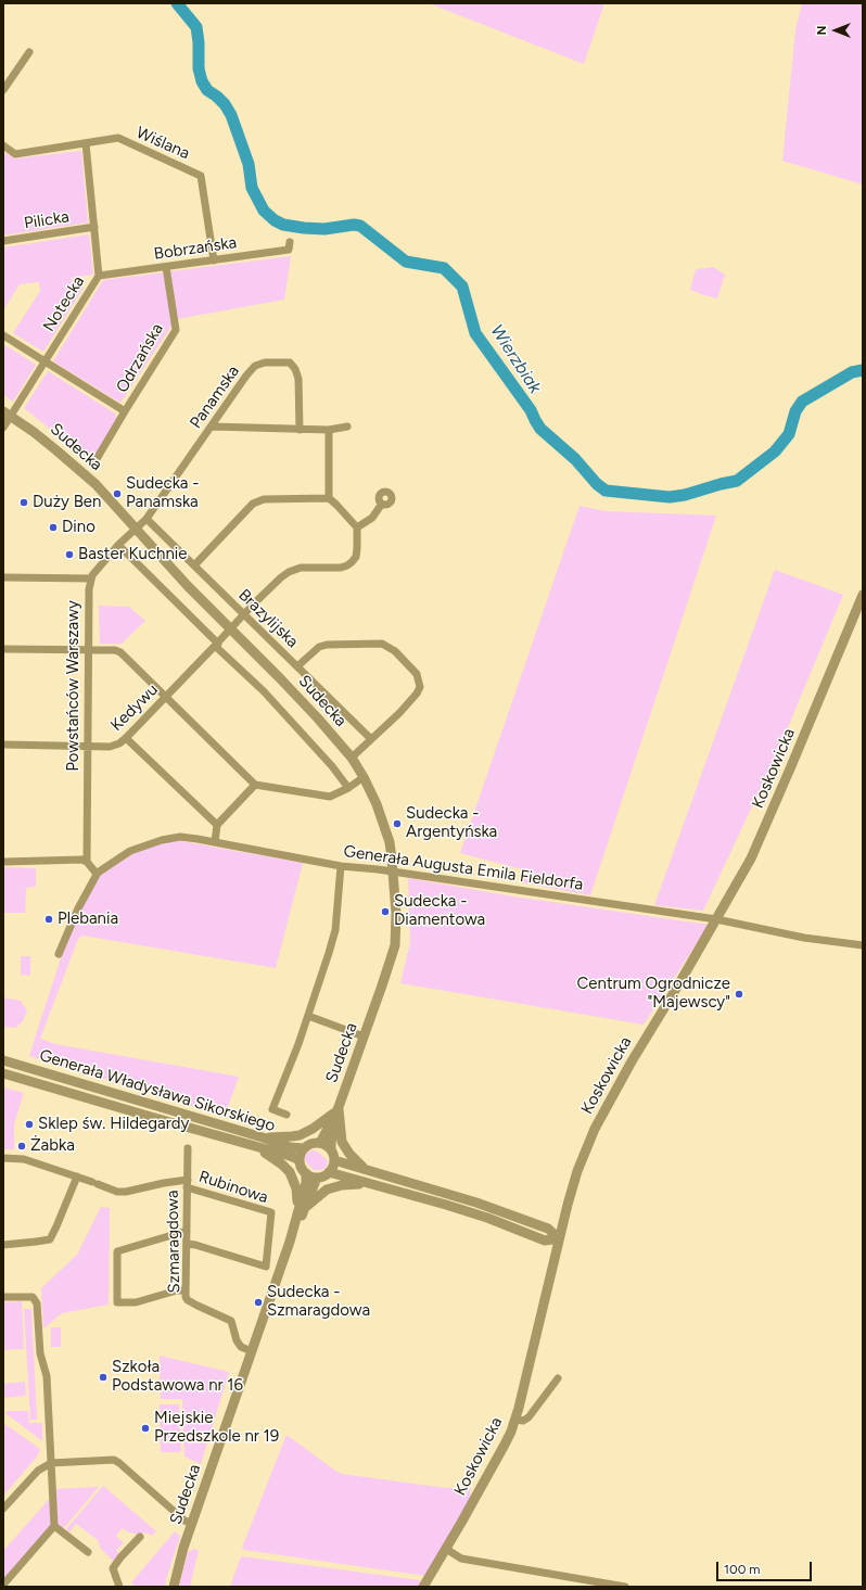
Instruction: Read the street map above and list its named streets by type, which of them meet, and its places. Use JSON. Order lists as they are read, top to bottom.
{
  "streets": {
    "street": [
      "Wiślana",
      "Pilicka",
      "Bobrzańska",
      "Notecka",
      "Odrzańska",
      "Panamska",
      "Sudecka",
      "Brazylijska",
      "Powstańców Warszawy",
      "Kedywu",
      "Koskowicka",
      "Generała Augusta Emila Fieldorfa",
      "Generała Władysława Sikorskiego",
      "Rubinowa",
      "Szmaragdowa"
    ]
  },
  "crossings": [
    ["Wiślana", "Bobrzańska"],
    ["Wiślana", "Notecka"],
    ["Pilicka", "Notecka"],
    ["Bobrzańska", "Notecka"],
    ["Bobrzańska", "Odrzańska"],
    ["Notecka", "Odrzańska"],
    ["Notecka", "Sudecka"],
    ["Panamska", "Sudecka"],
    ["Panamska", "Brazylijska"],
    ["Panamska", "Powstańców Warszawy"],
    ["Sudecka", "Powstańców Warszawy"],
    ["Sudecka", "Kedywu"],
    ["Sudecka", "Generała Augusta Emila Fieldorfa"],
    ["Sudecka", "Generała Władysława Sikorskiego"],
    ["Sudecka", "Szmaragdowa"],
    ["Brazylijska", "Kedywu"],
    ["Powstańców Warszawy", "Kedywu"],
    ["Koskowicka", "Generała Augusta Emila Fieldorfa"],
    ["Rubinowa", "Szmaragdowa"]
  ],
  "water": ["Wierzbiak"],
  "places": [
    "Sudecka - Panamska",
    "Duży Ben",
    "Dino",
    "Baster Kuchnie",
    "Sudecka - Argentyńska",
    "Sudecka - Diamentowa",
    "Plebania",
    "Centrum Ogrodnicze \"Majewscy\"",
    "Sklep św. Hildegardy",
    "Żabka",
    "Sudecka - Szmaragdowa",
    "Szkoła Podstawowa nr 16",
    "Miejskie Przedszkole nr 19"
  ],
  "scale_bar": "100 m",
  "north": "left"
}
